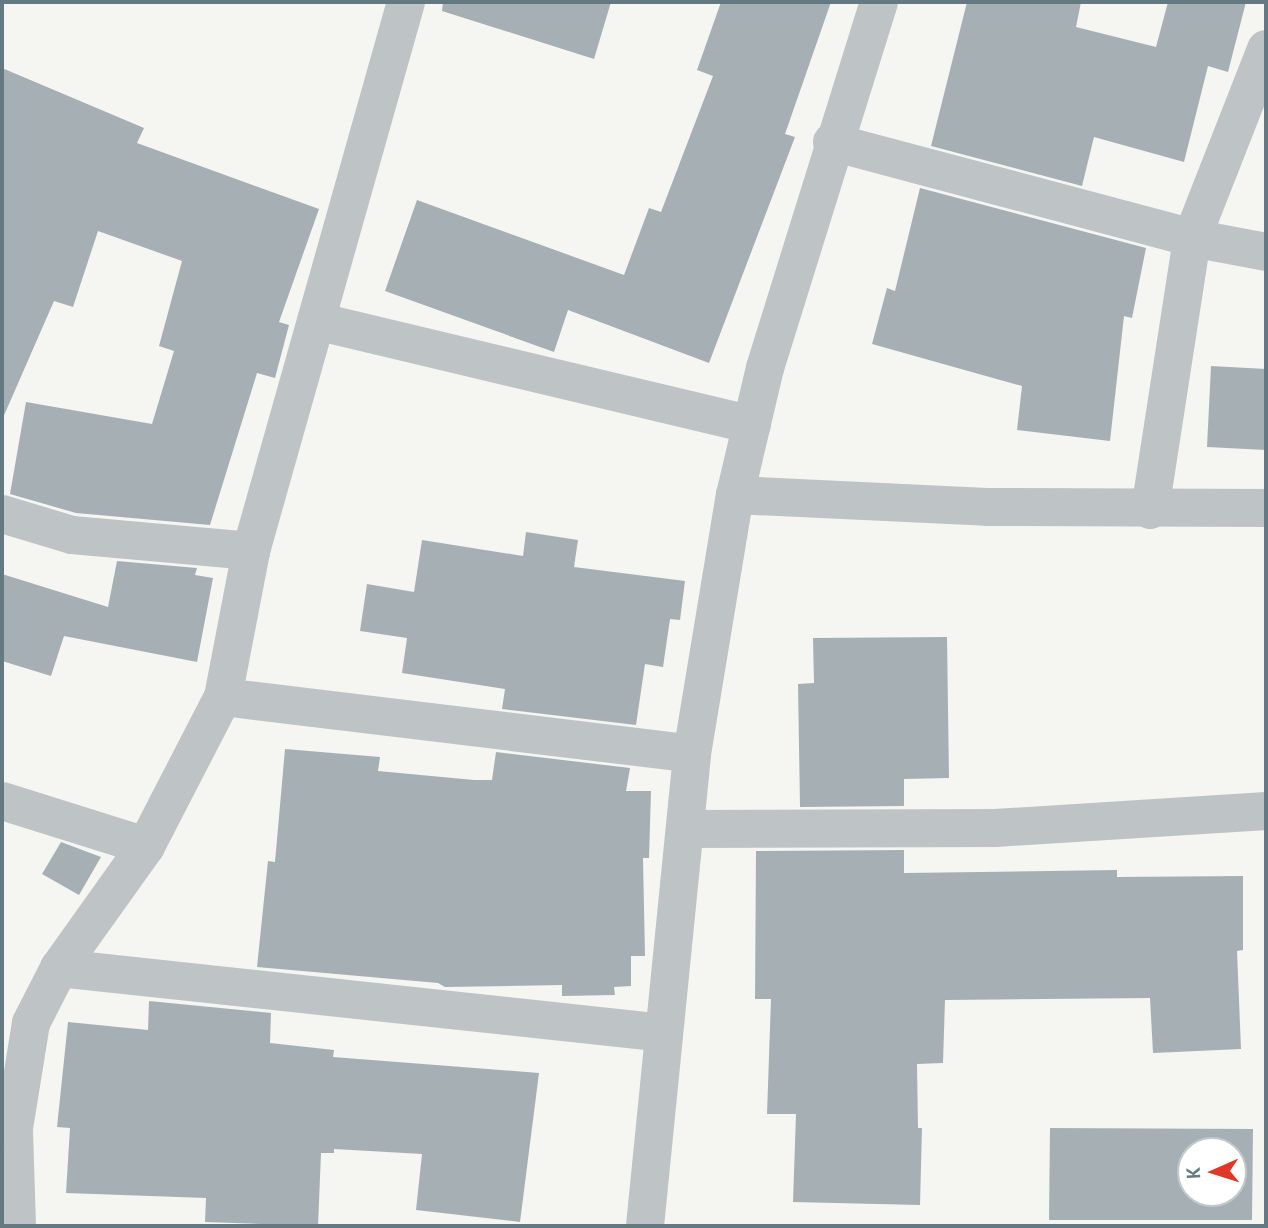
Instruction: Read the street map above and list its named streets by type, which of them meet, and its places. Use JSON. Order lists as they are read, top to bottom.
{
  "north": "left"
}
